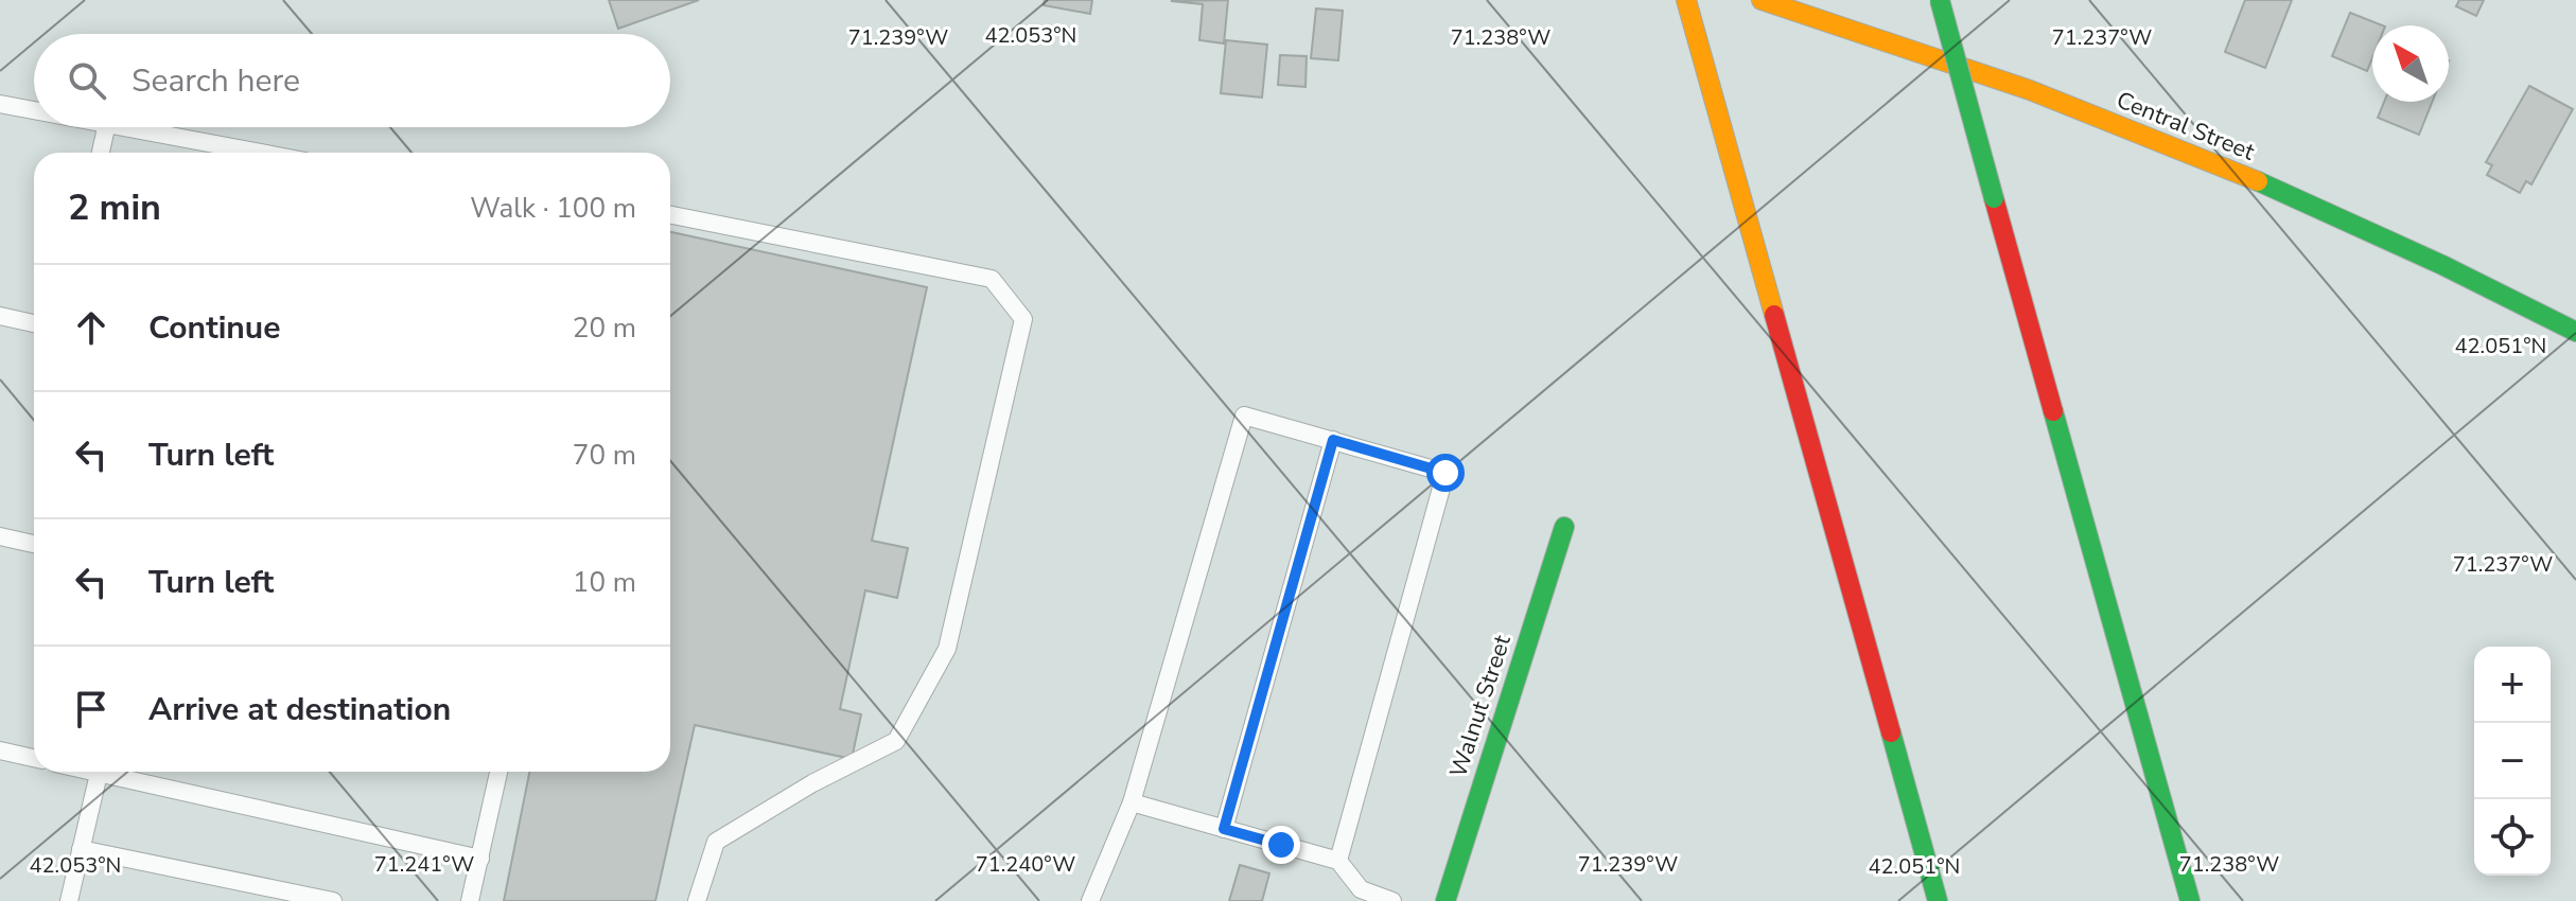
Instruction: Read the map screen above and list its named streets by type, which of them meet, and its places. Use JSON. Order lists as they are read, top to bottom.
{
  "streets": {
    "main road": ["Central Street", "Walnut Street"]
  },
  "north": "top left",
  "page": {
    "search": "Search here",
    "heading": ["2 min", "Walk · 100 m"],
    "list": [
      ["Continue", "20 m"],
      ["Turn left", "70 m"],
      ["Turn left", "10 m"],
      "Arrive at destination"
    ],
    "map_buttons": ["+", "−"]
  },
  "coordinates": [
    "42.053°N",
    "71.238°W",
    "71.237°W",
    "71.239°W",
    "42.051°N",
    "71.241°W",
    "71.240°W"
  ]
}
